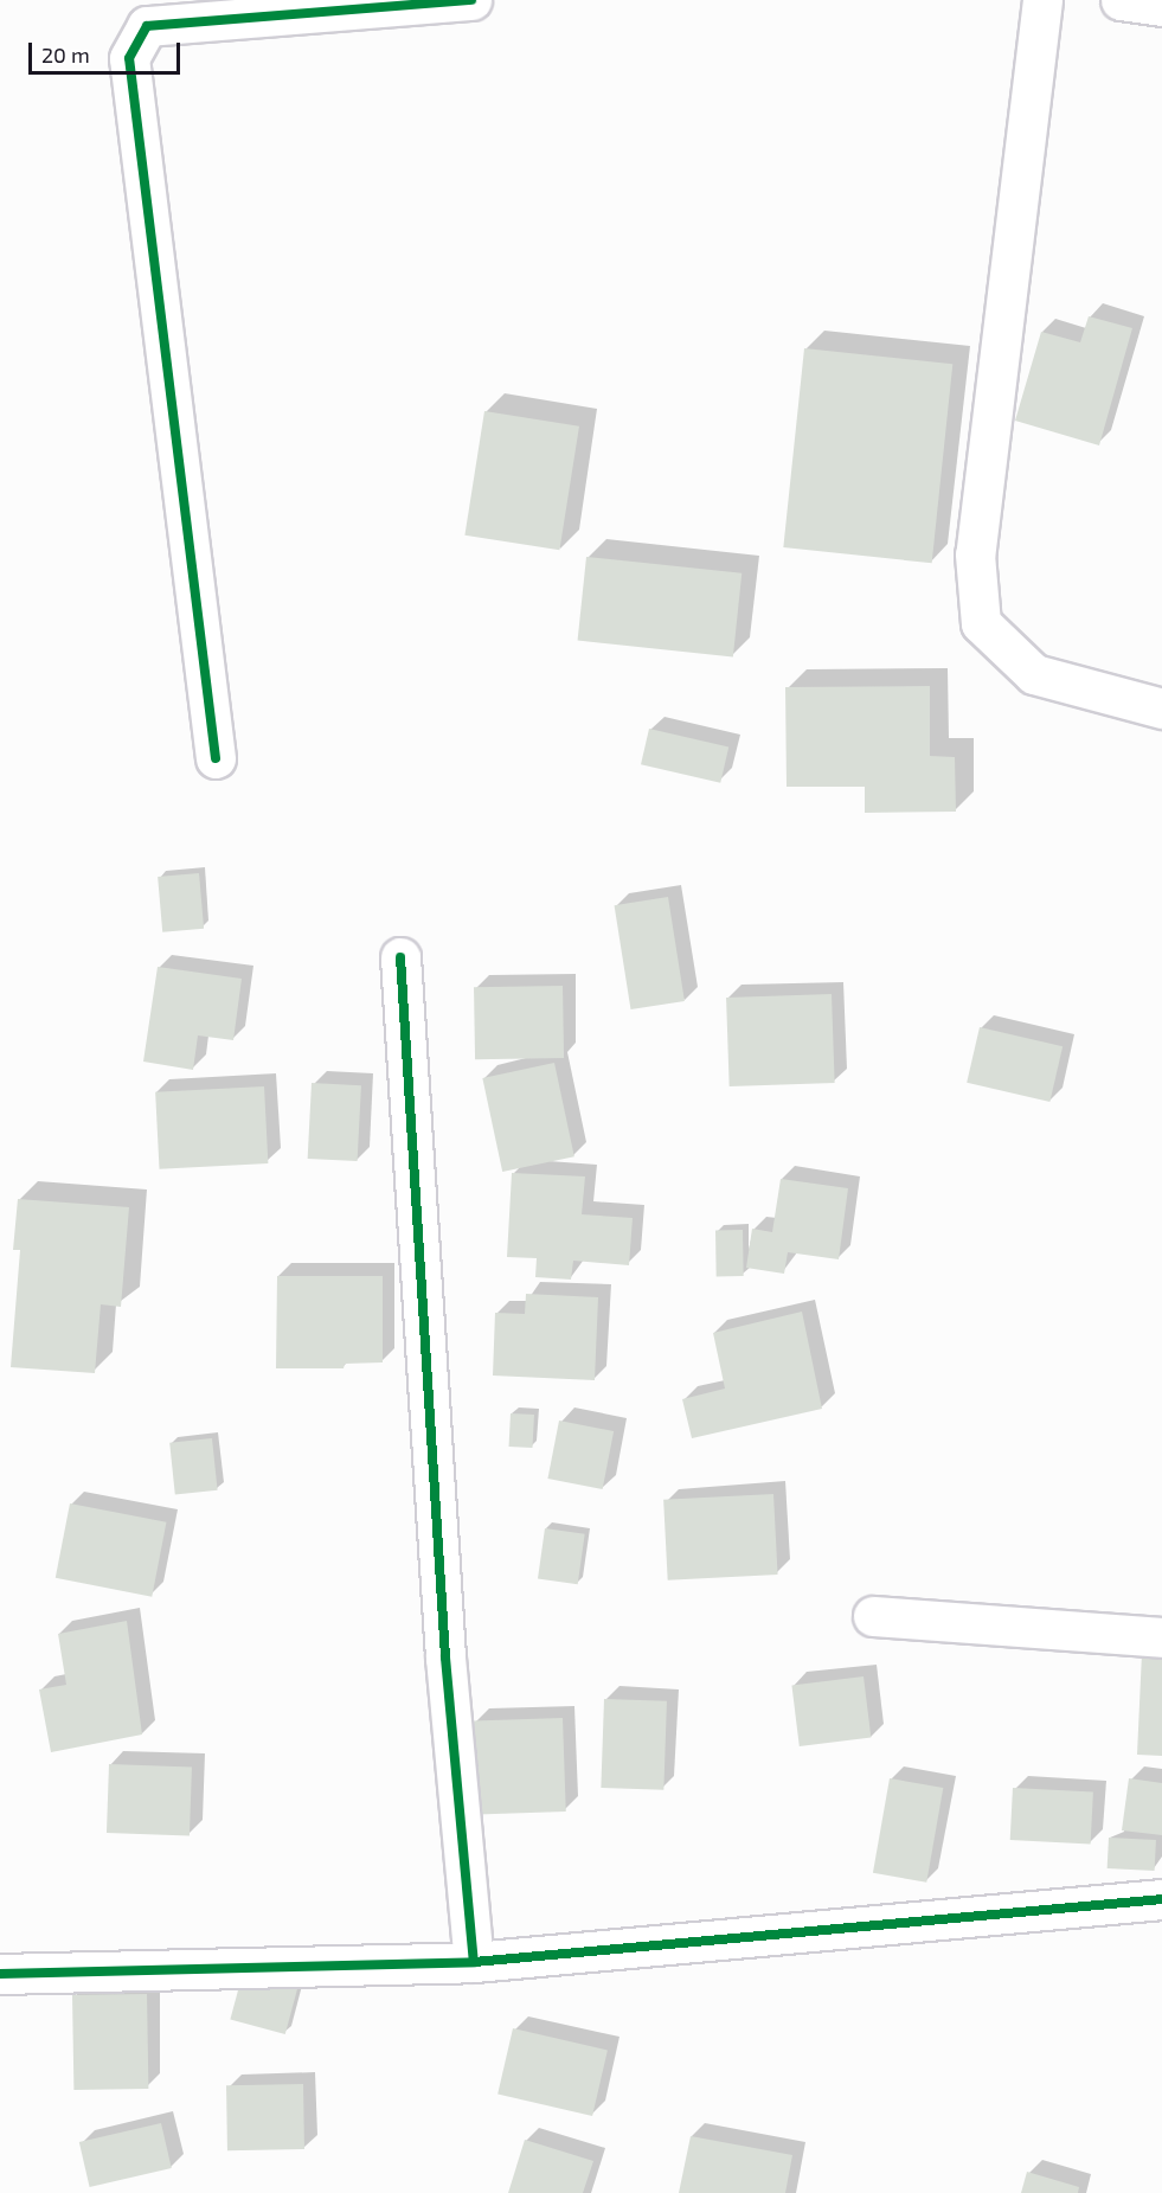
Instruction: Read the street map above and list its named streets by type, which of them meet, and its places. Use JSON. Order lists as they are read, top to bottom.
{
  "scale_bar": "20 m"
}
